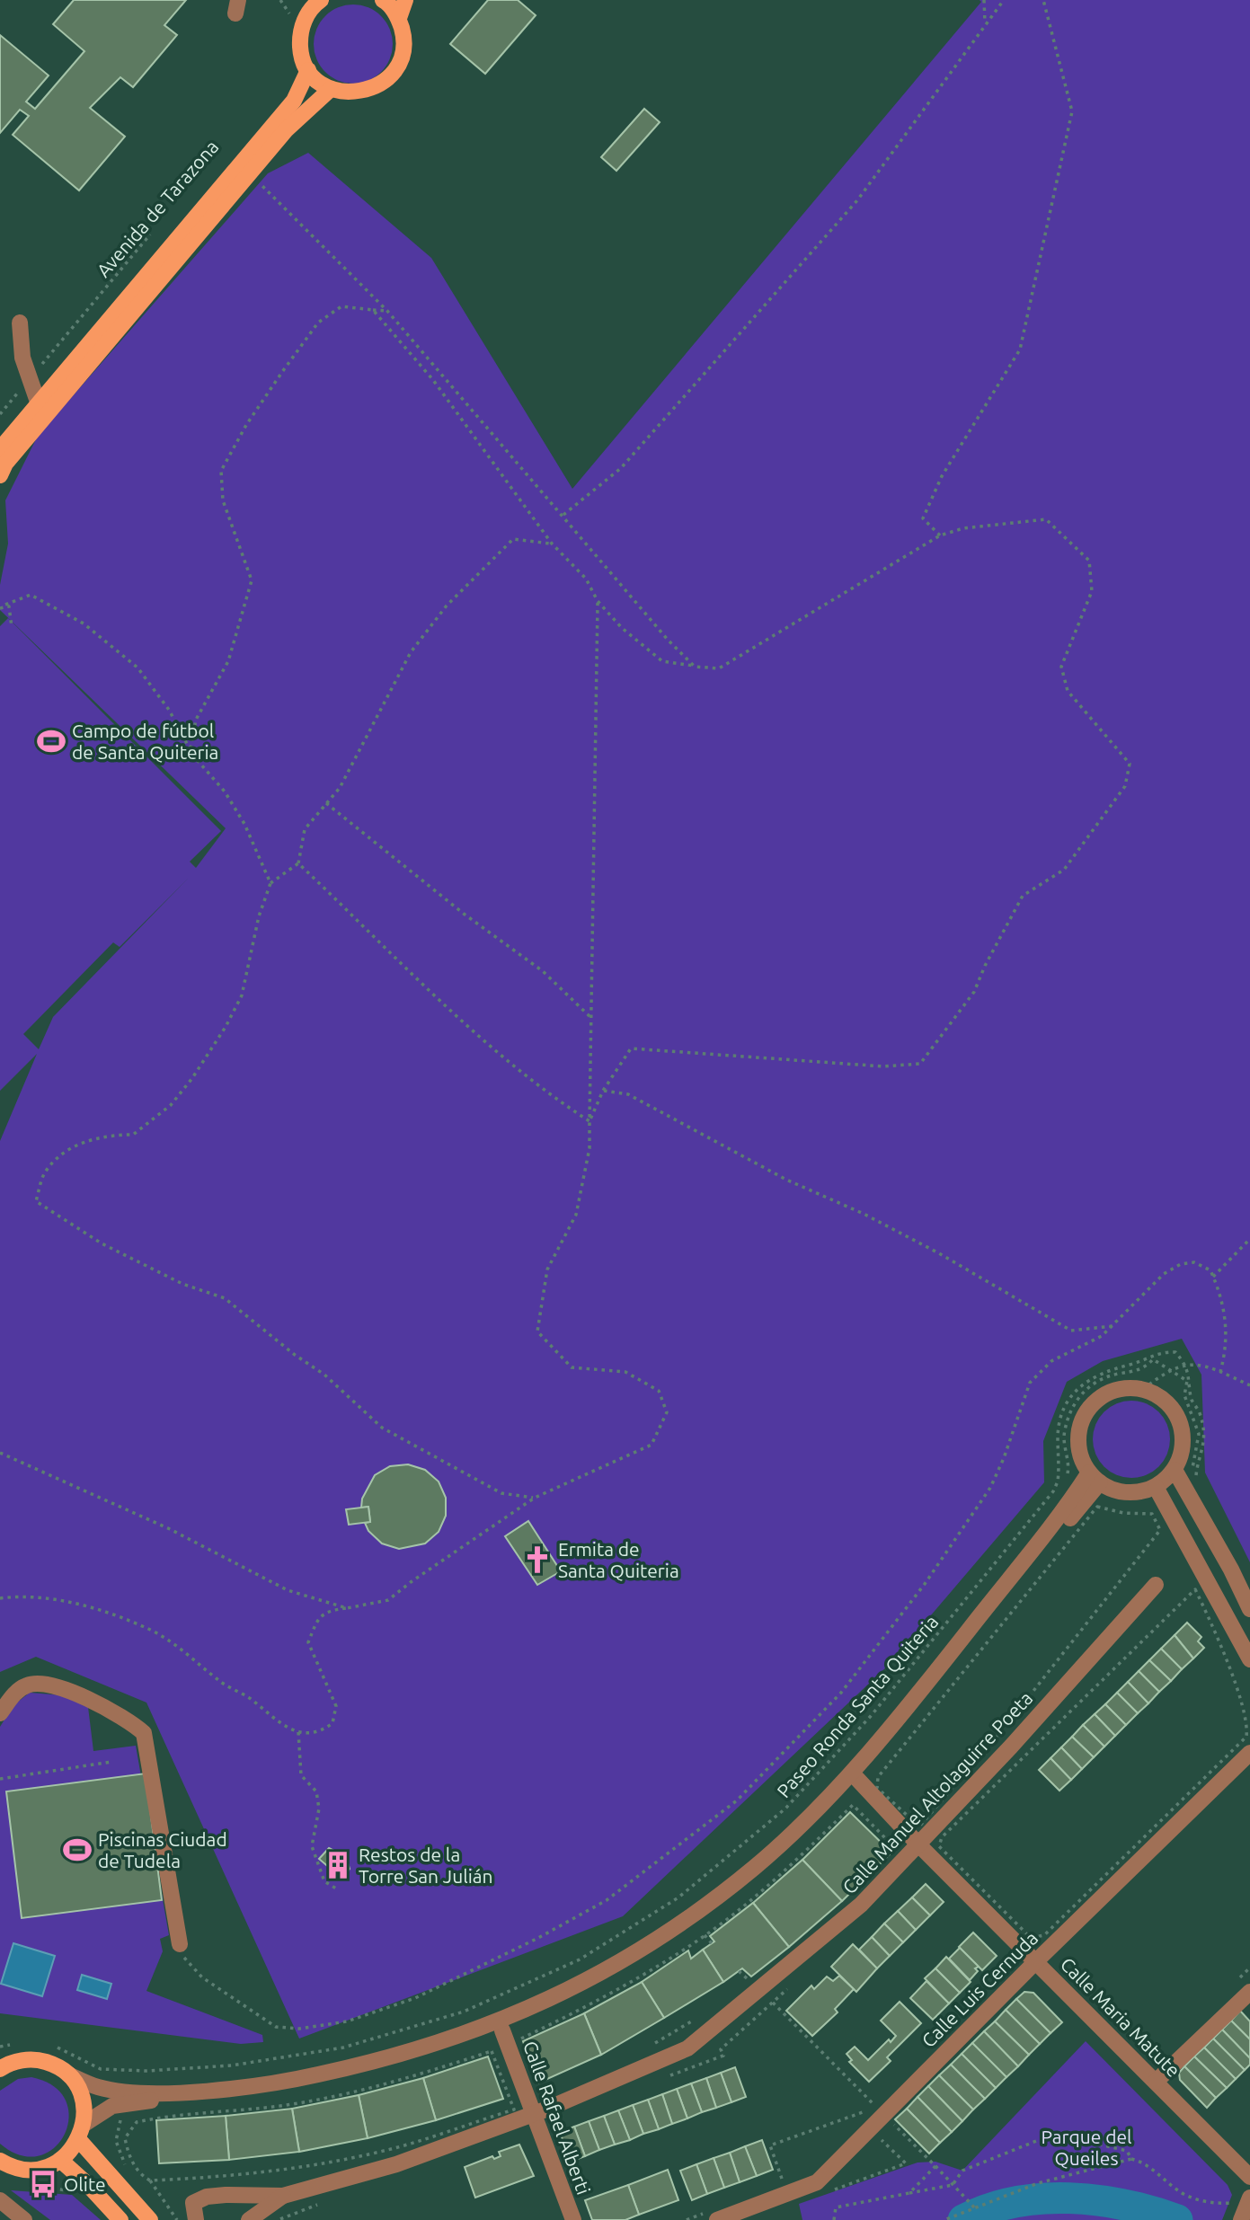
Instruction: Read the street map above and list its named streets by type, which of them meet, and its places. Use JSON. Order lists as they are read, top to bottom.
{
  "streets": {
    "main road": ["Avenida de Tarazona"],
    "street": [
      "Paseo Ronda Santa Quiteria",
      "Calle Manuel Altolaguirre Poeta",
      "Calle Luis Cernuda",
      "Calle Maria Matute",
      "Calle Rafael Alberti"
    ]
  },
  "crossings": [
    ["Calle Manuel Altolaguirre Poeta", "Calle Maria Matute"],
    ["Calle Manuel Altolaguirre Poeta", "Calle Rafael Alberti"],
    ["Calle Luis Cernuda", "Calle Maria Matute"]
  ],
  "parks": ["Parque del Queiles"],
  "places": {
    "sports": ["Campo de fútbol de Santa Quiteria", "Piscinas Ciudad de Tudela"],
    "church": ["Ermita de Santa Quiteria"],
    "building": ["Restos de la Torre San Julián"],
    "bus stop": ["Olite"]
  }
}
